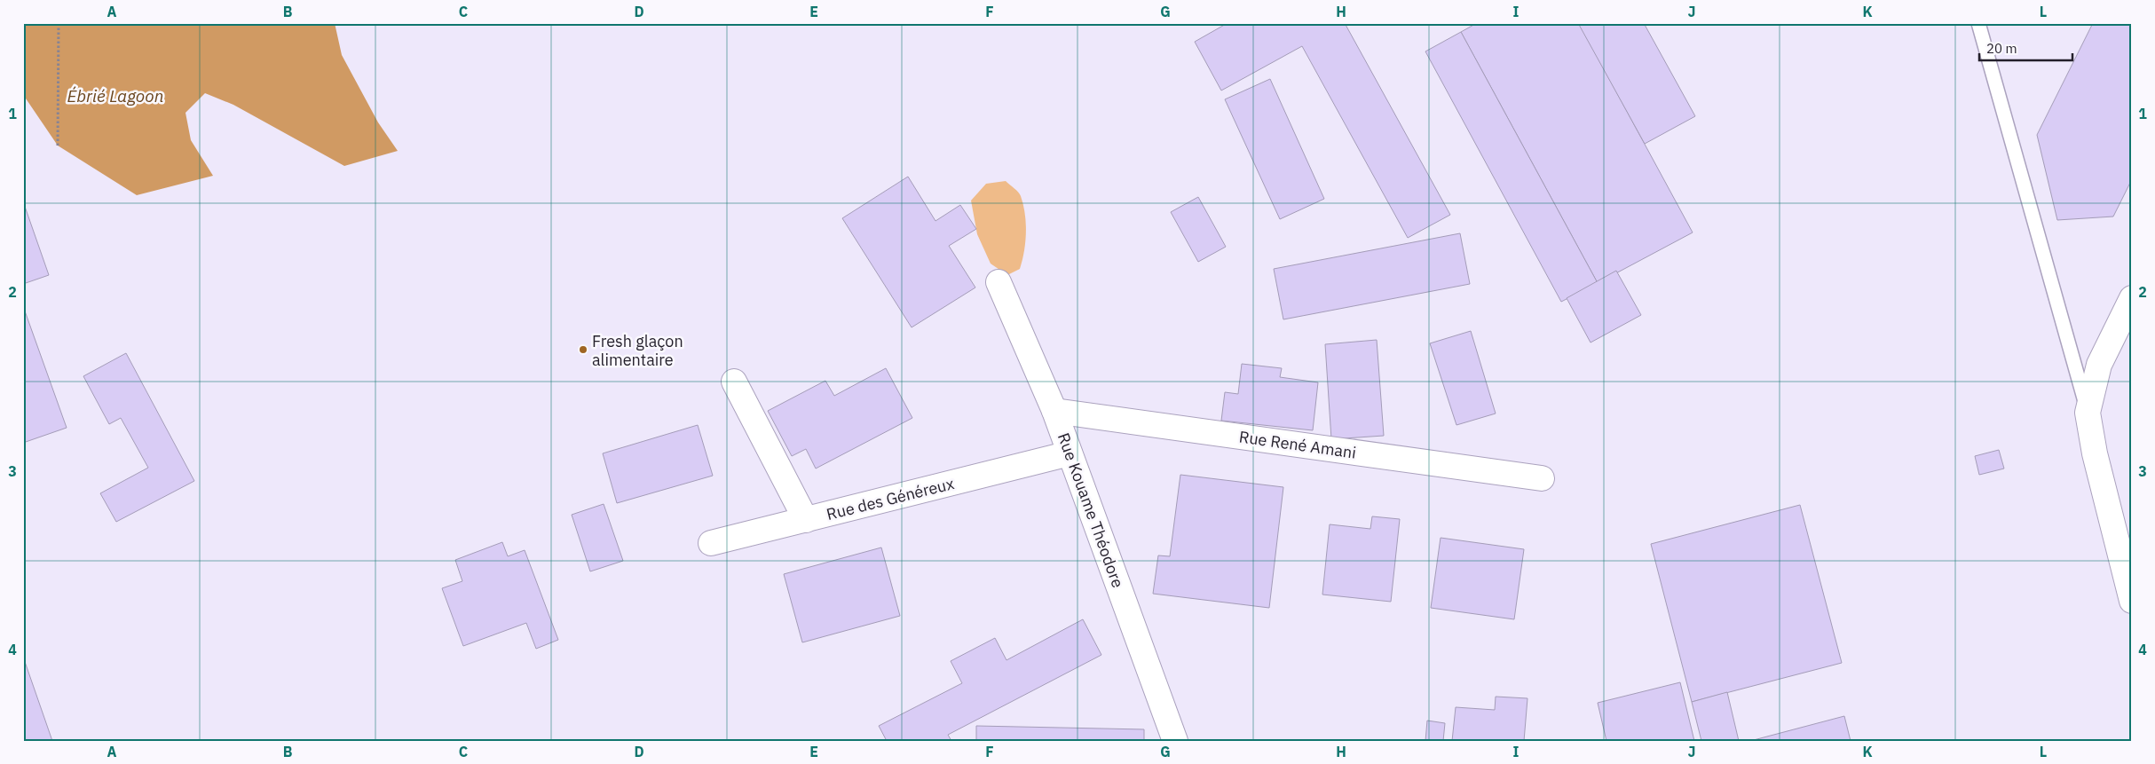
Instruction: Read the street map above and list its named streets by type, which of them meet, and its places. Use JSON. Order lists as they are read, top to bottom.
{
  "streets": {
    "street": ["Rue René Amani", "Rue des Généreux", "Rue Kouame Théodore"]
  },
  "crossings": [
    ["Rue René Amani", "Rue Kouame Théodore"],
    ["Rue des Généreux", "Rue Kouame Théodore"]
  ],
  "water": ["Ébrié Lagoon"],
  "places": ["Fresh glaçon alimentaire"],
  "scale_bar": "20 m",
  "grid": {
    "columns": [
      "A",
      "B",
      "C",
      "D",
      "E",
      "F",
      "G",
      "H",
      "I",
      "J",
      "K",
      "L"
    ],
    "rows": [
      "1",
      "2",
      "3",
      "4"
    ]
  }
}
